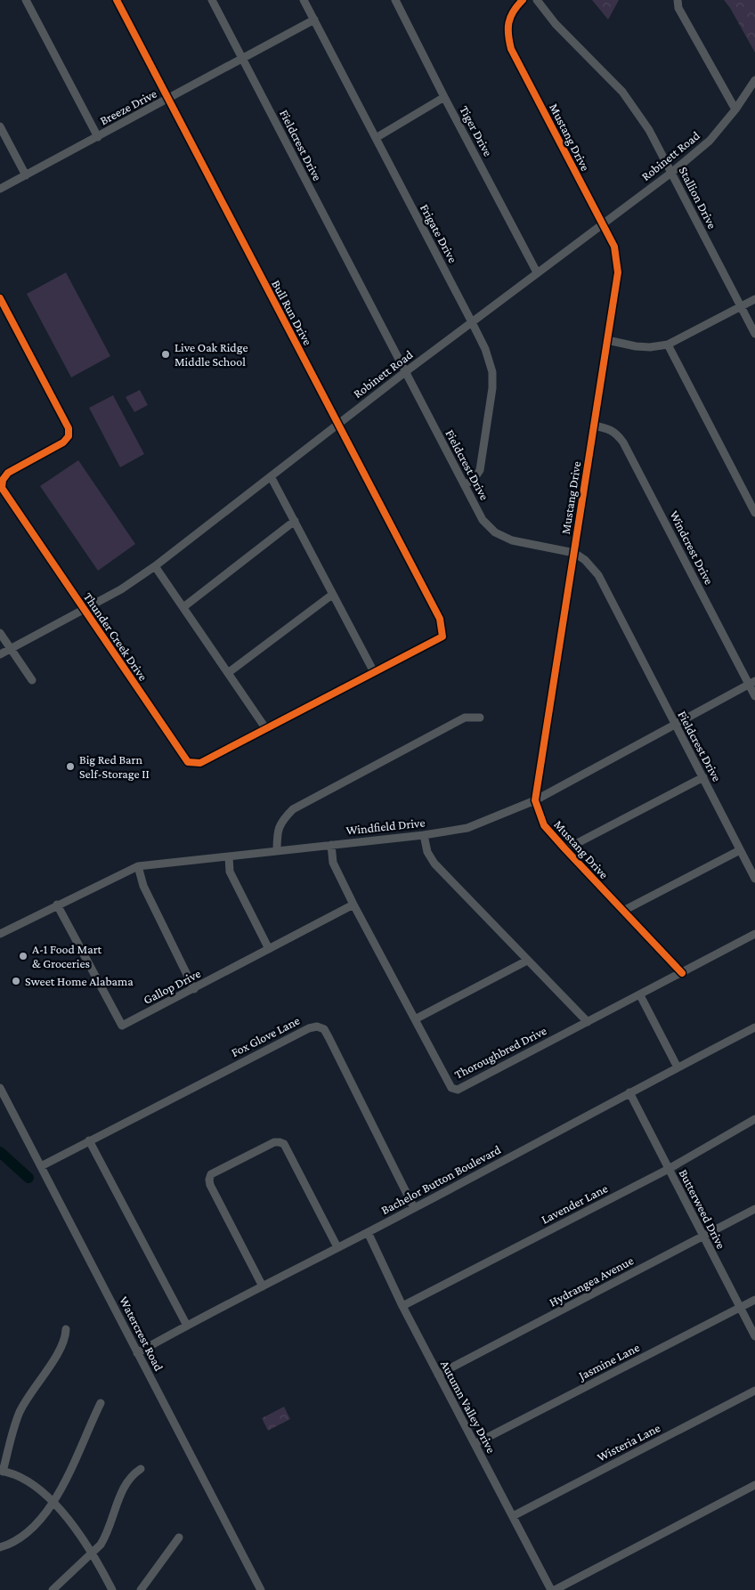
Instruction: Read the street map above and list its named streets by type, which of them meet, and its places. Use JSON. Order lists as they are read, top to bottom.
{
  "streets": {
    "street": [
      "Breeze Drive",
      "Tiger Drive",
      "Mustang Drive",
      "Fieldcrest Drive",
      "Robinett Road",
      "Stallion Drive",
      "Frigate Drive",
      "Bull Run Drive",
      "Windcrest Drive",
      "Thunder Creek Drive",
      "Windfield Drive",
      "Gallop Drive",
      "Fox Glove Lane",
      "Thoroughbred Drive",
      "Bachelor Button Boulevard",
      "Lavender Lane",
      "Butterweed Drive",
      "Hydrangea Avenue",
      "Watercrest Road",
      "Jasmine Lane",
      "Autumn Valley Drive",
      "Wisteria Lane"
    ]
  },
  "crossings": [
    ["Breeze Drive", "Fieldcrest Drive"],
    ["Breeze Drive", "Frigate Drive"],
    ["Breeze Drive", "Bull Run Drive"],
    ["Tiger Drive", "Robinett Road"],
    ["Mustang Drive", "Fieldcrest Drive"],
    ["Mustang Drive", "Robinett Road"],
    ["Mustang Drive", "Windcrest Drive"],
    ["Mustang Drive", "Windfield Drive"],
    ["Mustang Drive", "Thoroughbred Drive"],
    ["Fieldcrest Drive", "Robinett Road"],
    ["Fieldcrest Drive", "Frigate Drive"],
    ["Fieldcrest Drive", "Windfield Drive"],
    ["Robinett Road", "Stallion Drive"],
    ["Robinett Road", "Frigate Drive"],
    ["Robinett Road", "Bull Run Drive"],
    ["Robinett Road", "Thunder Creek Drive"],
    ["Bull Run Drive", "Thunder Creek Drive"],
    ["Windcrest Drive", "Windfield Drive"],
    ["Windfield Drive", "Gallop Drive"],
    ["Windfield Drive", "Thoroughbred Drive"],
    ["Gallop Drive", "Thoroughbred Drive"],
    ["Fox Glove Lane", "Bachelor Button Boulevard"],
    ["Fox Glove Lane", "Watercrest Road"],
    ["Bachelor Button Boulevard", "Butterweed Drive"],
    ["Bachelor Button Boulevard", "Watercrest Road"],
    ["Bachelor Button Boulevard", "Autumn Valley Drive"],
    ["Lavender Lane", "Butterweed Drive"],
    ["Lavender Lane", "Autumn Valley Drive"],
    ["Butterweed Drive", "Hydrangea Avenue"],
    ["Butterweed Drive", "Jasmine Lane"],
    ["Hydrangea Avenue", "Autumn Valley Drive"],
    ["Jasmine Lane", "Autumn Valley Drive"],
    ["Autumn Valley Drive", "Wisteria Lane"]
  ],
  "places": [
    "Live Oak Ridge Middle School",
    "Big Red Barn Self-Storage II",
    "A-1 Food Mart & Groceries",
    "Sweet Home Alabama"
  ]
}
